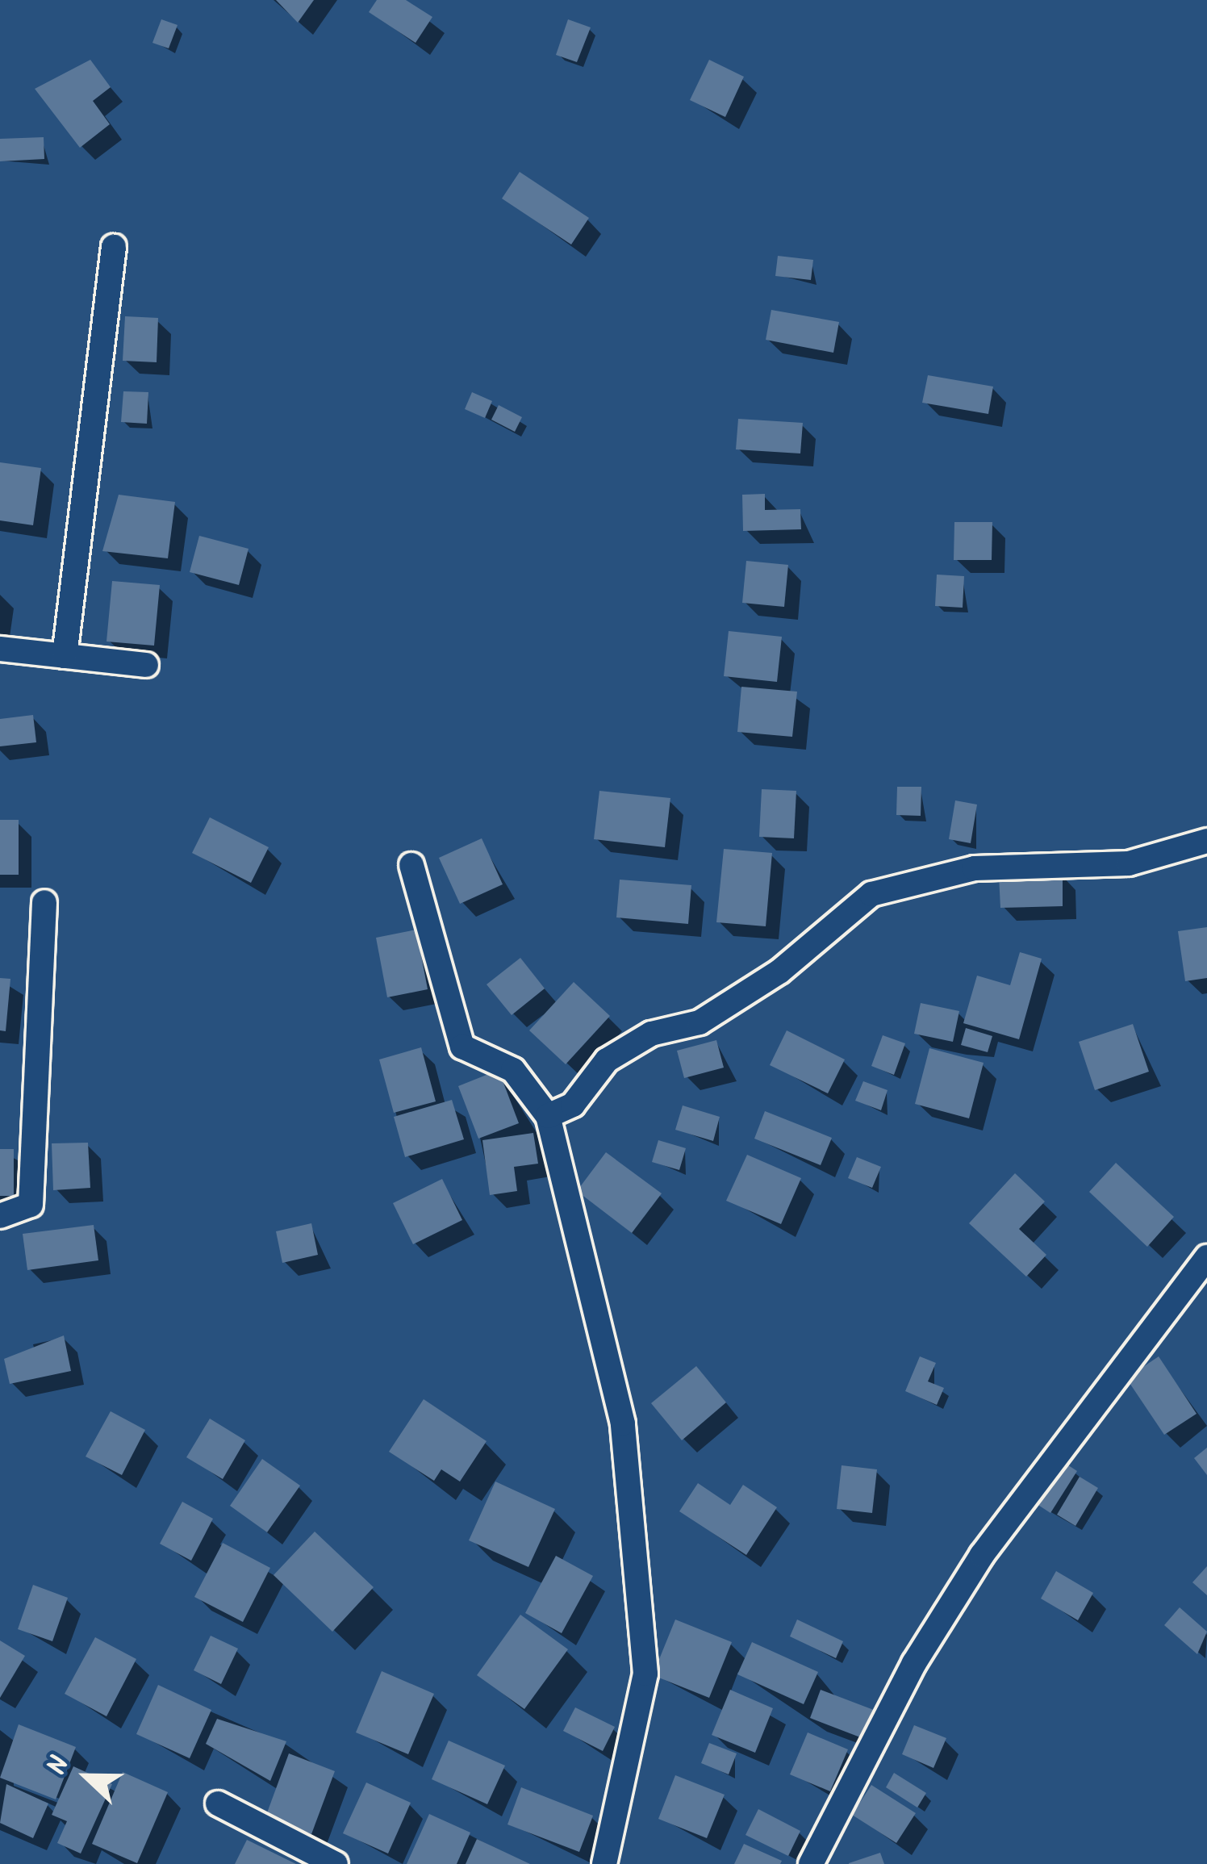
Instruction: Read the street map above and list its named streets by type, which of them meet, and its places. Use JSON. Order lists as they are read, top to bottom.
{
  "north": "left"
}
